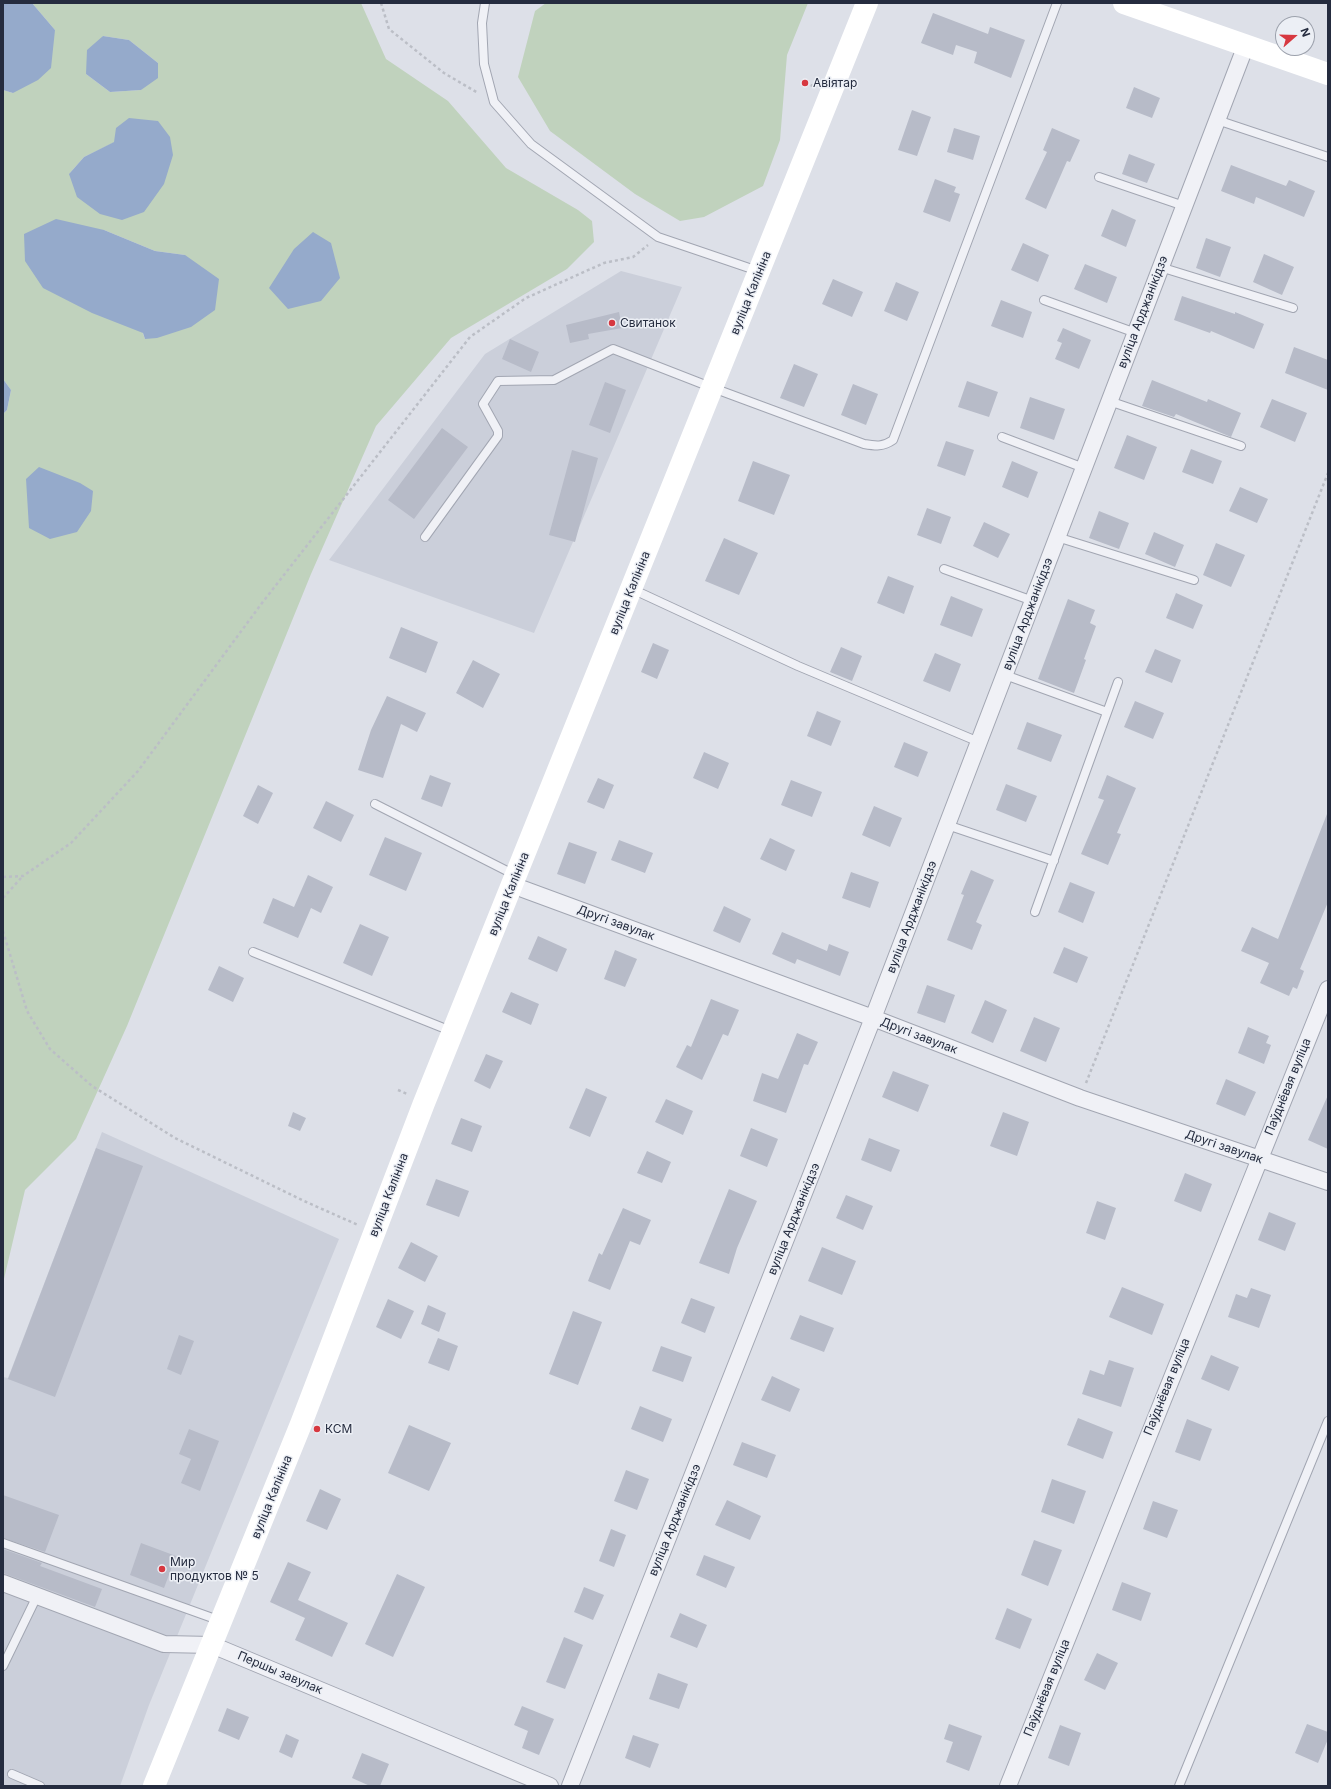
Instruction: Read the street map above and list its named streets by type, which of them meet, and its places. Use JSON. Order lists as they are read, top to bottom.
{
  "streets": {
    "street": [
      "вуліца Калініна",
      "вуліца Арджанікідзэ",
      "Другі завулак",
      "Паўднёвая вуліца",
      "Першы завулак"
    ]
  },
  "crossings": [
    ["вуліца Калініна", "Другі завулак"],
    ["вуліца Калініна", "Першы завулак"],
    ["вуліца Арджанікідзэ", "Другі завулак"],
    ["Другі завулак", "Паўднёвая вуліца"]
  ],
  "places": [
    "Авіятар",
    "Свитанок",
    "КСМ",
    "Мир продуктов № 5"
  ],
  "north": "right"
}
